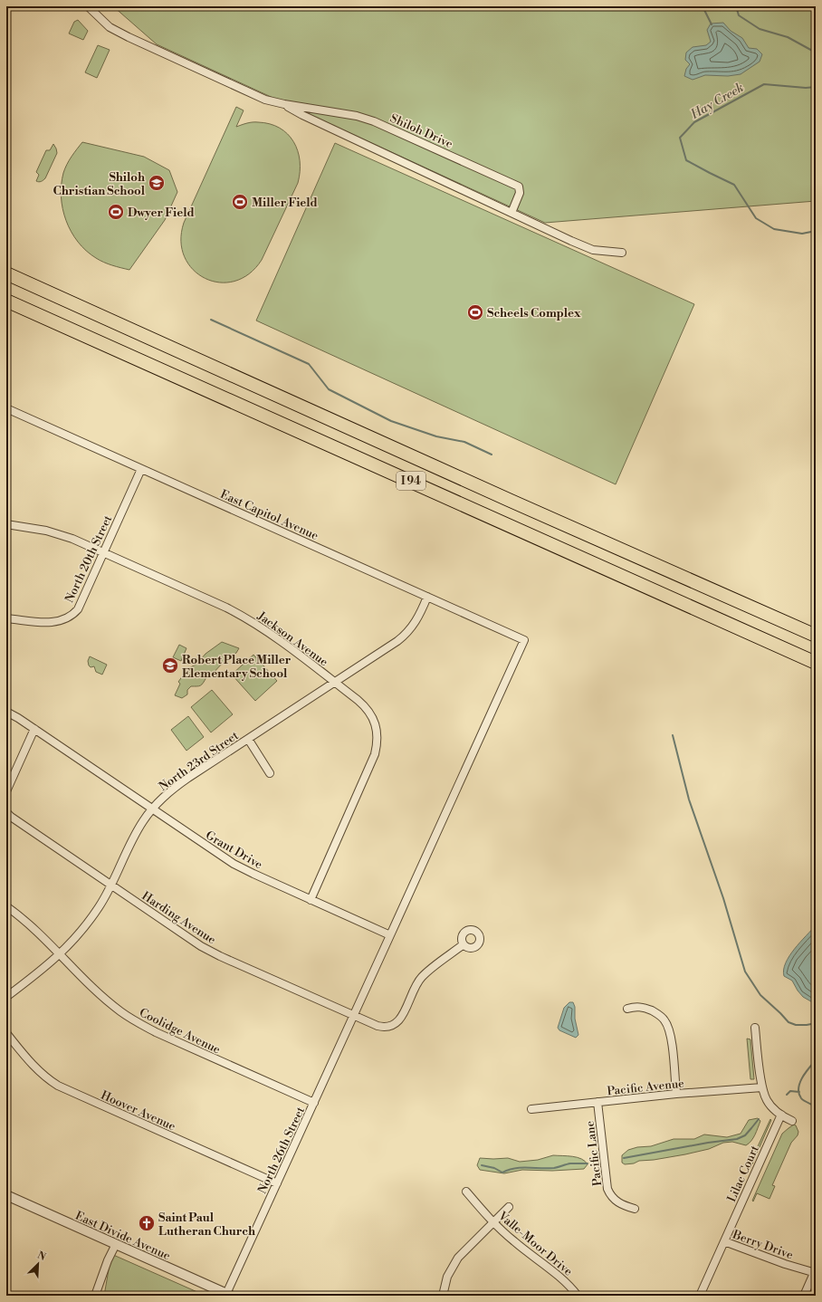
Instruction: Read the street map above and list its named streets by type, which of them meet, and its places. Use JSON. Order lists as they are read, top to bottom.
{
  "streets": {
    "highway": ["I 94"],
    "street": [
      "Shiloh Drive",
      "East Capitol Avenue",
      "North 20th Street",
      "Jackson Avenue",
      "North 23rd Street",
      "Grant Drive",
      "Harding Avenue",
      "Coolidge Avenue",
      "Pacific Avenue",
      "Hoover Avenue",
      "North 26th Street",
      "Pacific Lane",
      "Lilac Court",
      "East Divide Avenue",
      "Valle-Moor Drive",
      "Berry Drive"
    ]
  },
  "crossings": [
    ["East Capitol Avenue", "North 20th Street"],
    ["East Capitol Avenue", "North 23rd Street"],
    ["East Capitol Avenue", "Grant Drive"],
    ["North 20th Street", "Jackson Avenue"],
    ["Jackson Avenue", "North 23rd Street"],
    ["Jackson Avenue", "Grant Drive"],
    ["North 23rd Street", "Grant Drive"],
    ["North 23rd Street", "Harding Avenue"],
    ["North 23rd Street", "Coolidge Avenue"],
    ["Harding Avenue", "North 26th Street"],
    ["Coolidge Avenue", "North 26th Street"],
    ["Pacific Avenue", "Pacific Lane"],
    ["Hoover Avenue", "North 26th Street"],
    ["North 26th Street", "East Divide Avenue"],
    ["Lilac Court", "Berry Drive"]
  ],
  "water": ["Hay Creek"],
  "places": {
    "school or university": ["Shiloh Christian School", "Robert Place Miller Elementary School"],
    "sports": ["Miller Field", "Dwyer Field", "Scheels Complex"],
    "church": ["Saint Paul Lutheran Church"]
  },
  "north": "top right"
}
